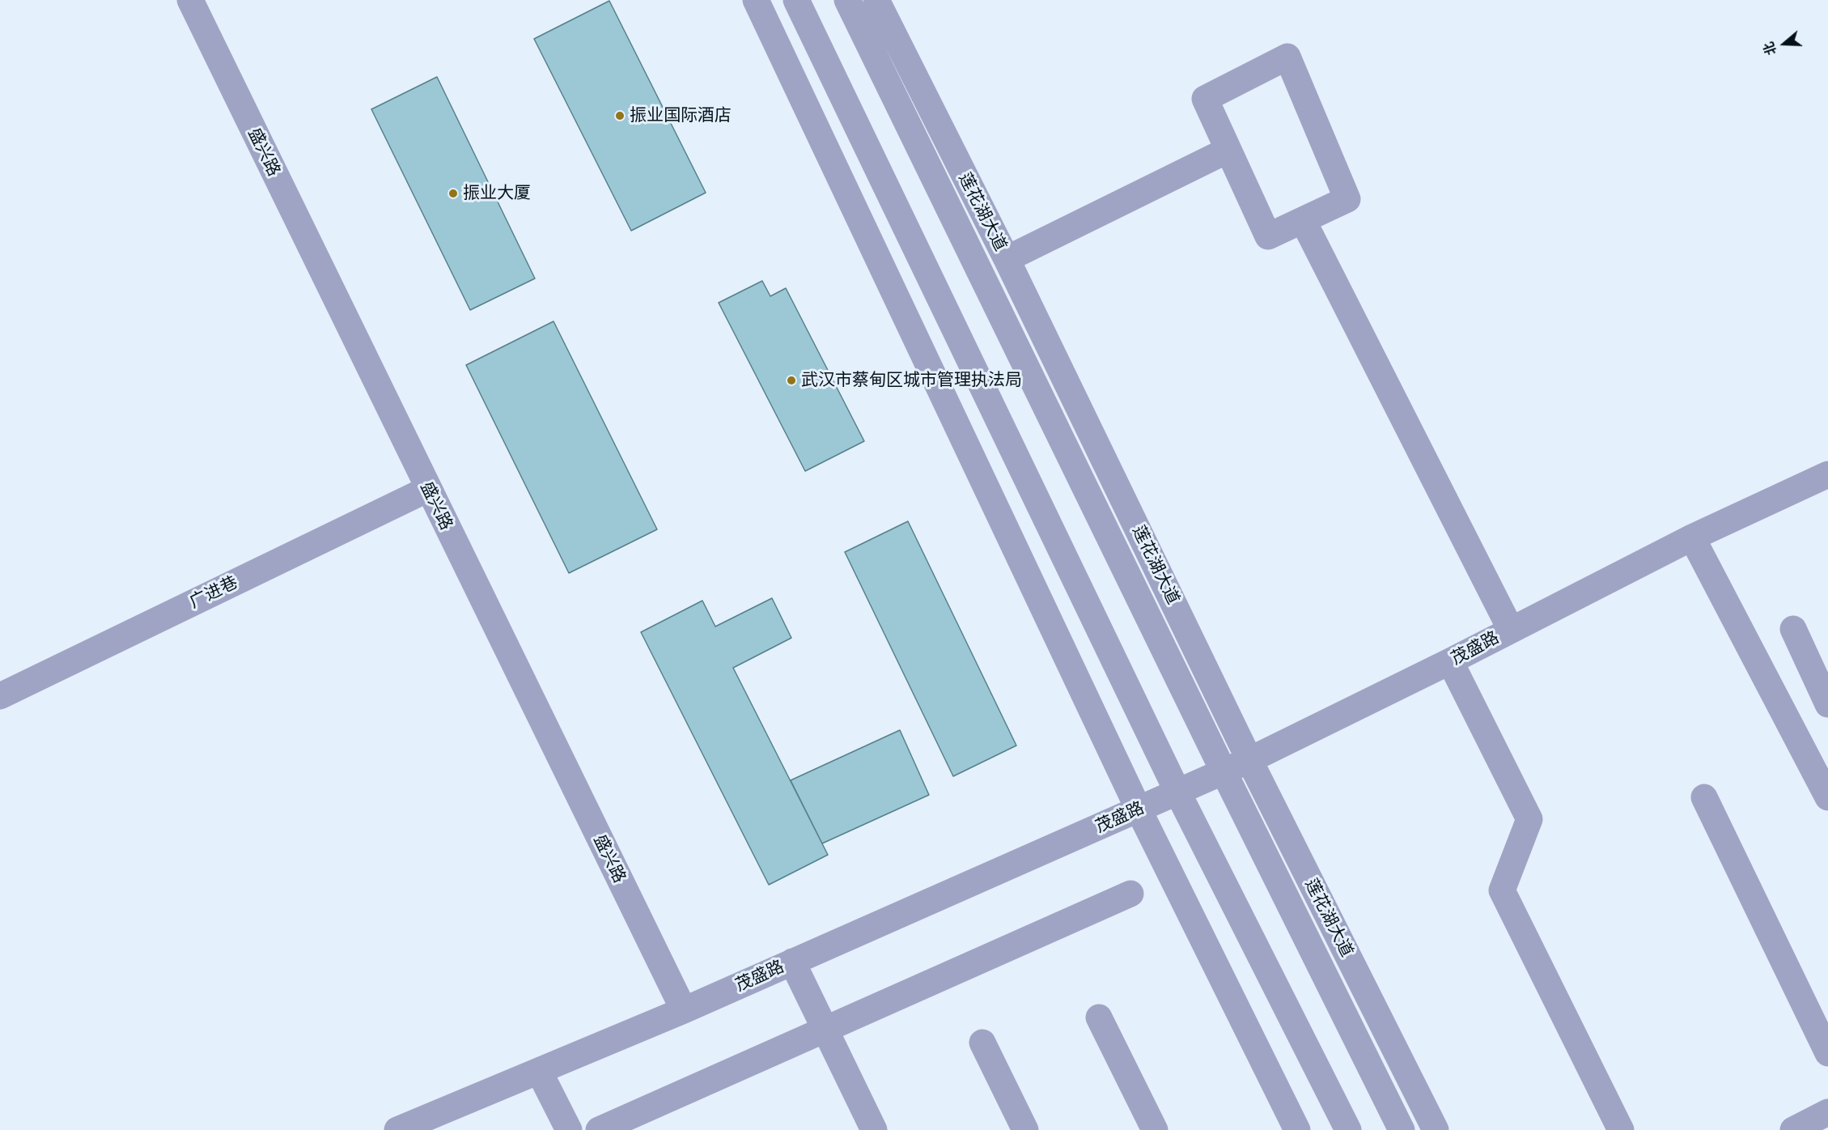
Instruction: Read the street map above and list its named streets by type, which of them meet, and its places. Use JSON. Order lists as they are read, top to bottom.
{
  "streets": {
    "street": [
      "盛兴路",
      "莲花湖大道",
      "广进巷",
      "茂盛路"
    ]
  },
  "crossings": [
    ["盛兴路", "广进巷"],
    ["盛兴路", "茂盛路"],
    ["莲花湖大道", "茂盛路"]
  ],
  "places": ["振业国际酒店", "振业大厦", "武汉市蔡甸区城市管理执法局"],
  "north": "left"
}
